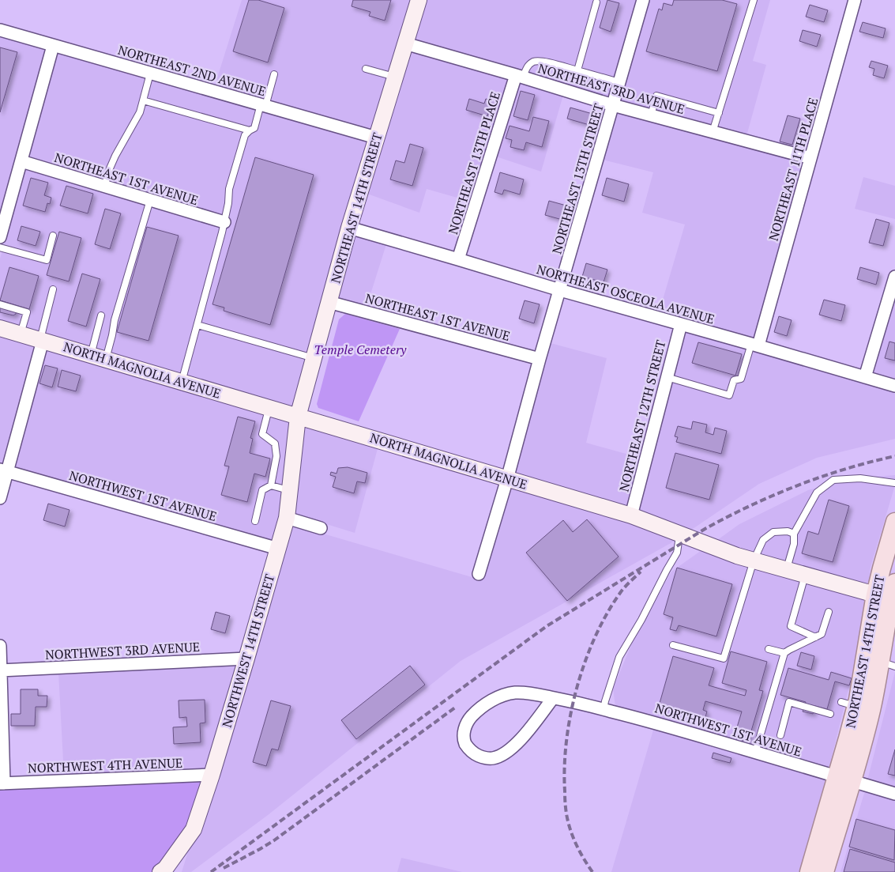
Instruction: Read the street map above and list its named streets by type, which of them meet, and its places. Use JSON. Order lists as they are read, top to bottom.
{
  "streets": {
    "main road": ["NORTHEAST 14TH STREET"],
    "street": [
      "NORTHEAST 2ND AVENUE",
      "NORTHEAST 3RD AVENUE",
      "NORTHEAST 13TH PLACE",
      "NORTHEAST 11TH PLACE",
      "NORTHEAST 1ST AVENUE",
      "NORTHEAST 13TH STREET",
      "NORTHEAST OSCEOLA AVENUE",
      "NORTH MAGNOLIA AVENUE",
      "NORTHEAST 12TH STREET",
      "NORTHWEST 1ST AVENUE",
      "NORTHWEST 3RD AVENUE",
      "NORTHWEST 14TH STREET",
      "NORTHWEST 4TH AVENUE"
    ]
  },
  "crossings": [
    ["NORTHEAST 2ND AVENUE", "NORTHEAST 14TH STREET"],
    ["NORTHEAST 3RD AVENUE", "NORTHEAST 13TH PLACE"],
    ["NORTHEAST 3RD AVENUE", "NORTHEAST 11TH PLACE"],
    ["NORTHEAST 3RD AVENUE", "NORTHEAST 13TH STREET"],
    ["NORTHEAST 3RD AVENUE", "NORTHEAST 14TH STREET"],
    ["NORTHEAST 13TH PLACE", "NORTHEAST OSCEOLA AVENUE"],
    ["NORTHEAST 11TH PLACE", "NORTHEAST OSCEOLA AVENUE"],
    ["NORTHEAST 1ST AVENUE", "NORTHEAST 13TH STREET"],
    ["NORTHEAST 1ST AVENUE", "NORTHEAST 14TH STREET"],
    ["NORTHEAST 13TH STREET", "NORTHEAST OSCEOLA AVENUE"],
    ["NORTHEAST 13TH STREET", "NORTH MAGNOLIA AVENUE"],
    ["NORTHEAST 14TH STREET", "NORTHEAST OSCEOLA AVENUE"],
    ["NORTHEAST 14TH STREET", "NORTH MAGNOLIA AVENUE"],
    ["NORTHEAST 14TH STREET", "NORTHWEST 1ST AVENUE"],
    ["NORTHEAST 14TH STREET", "NORTHWEST 14TH STREET"],
    ["NORTHEAST OSCEOLA AVENUE", "NORTHEAST 12TH STREET"],
    ["NORTH MAGNOLIA AVENUE", "NORTHEAST 12TH STREET"],
    ["NORTH MAGNOLIA AVENUE", "NORTHWEST 14TH STREET"],
    ["NORTHWEST 1ST AVENUE", "NORTHWEST 14TH STREET"],
    ["NORTHWEST 3RD AVENUE", "NORTHWEST 14TH STREET"],
    ["NORTHWEST 14TH STREET", "NORTHWEST 4TH AVENUE"]
  ],
  "parks": ["Temple Cemetery"]
}
